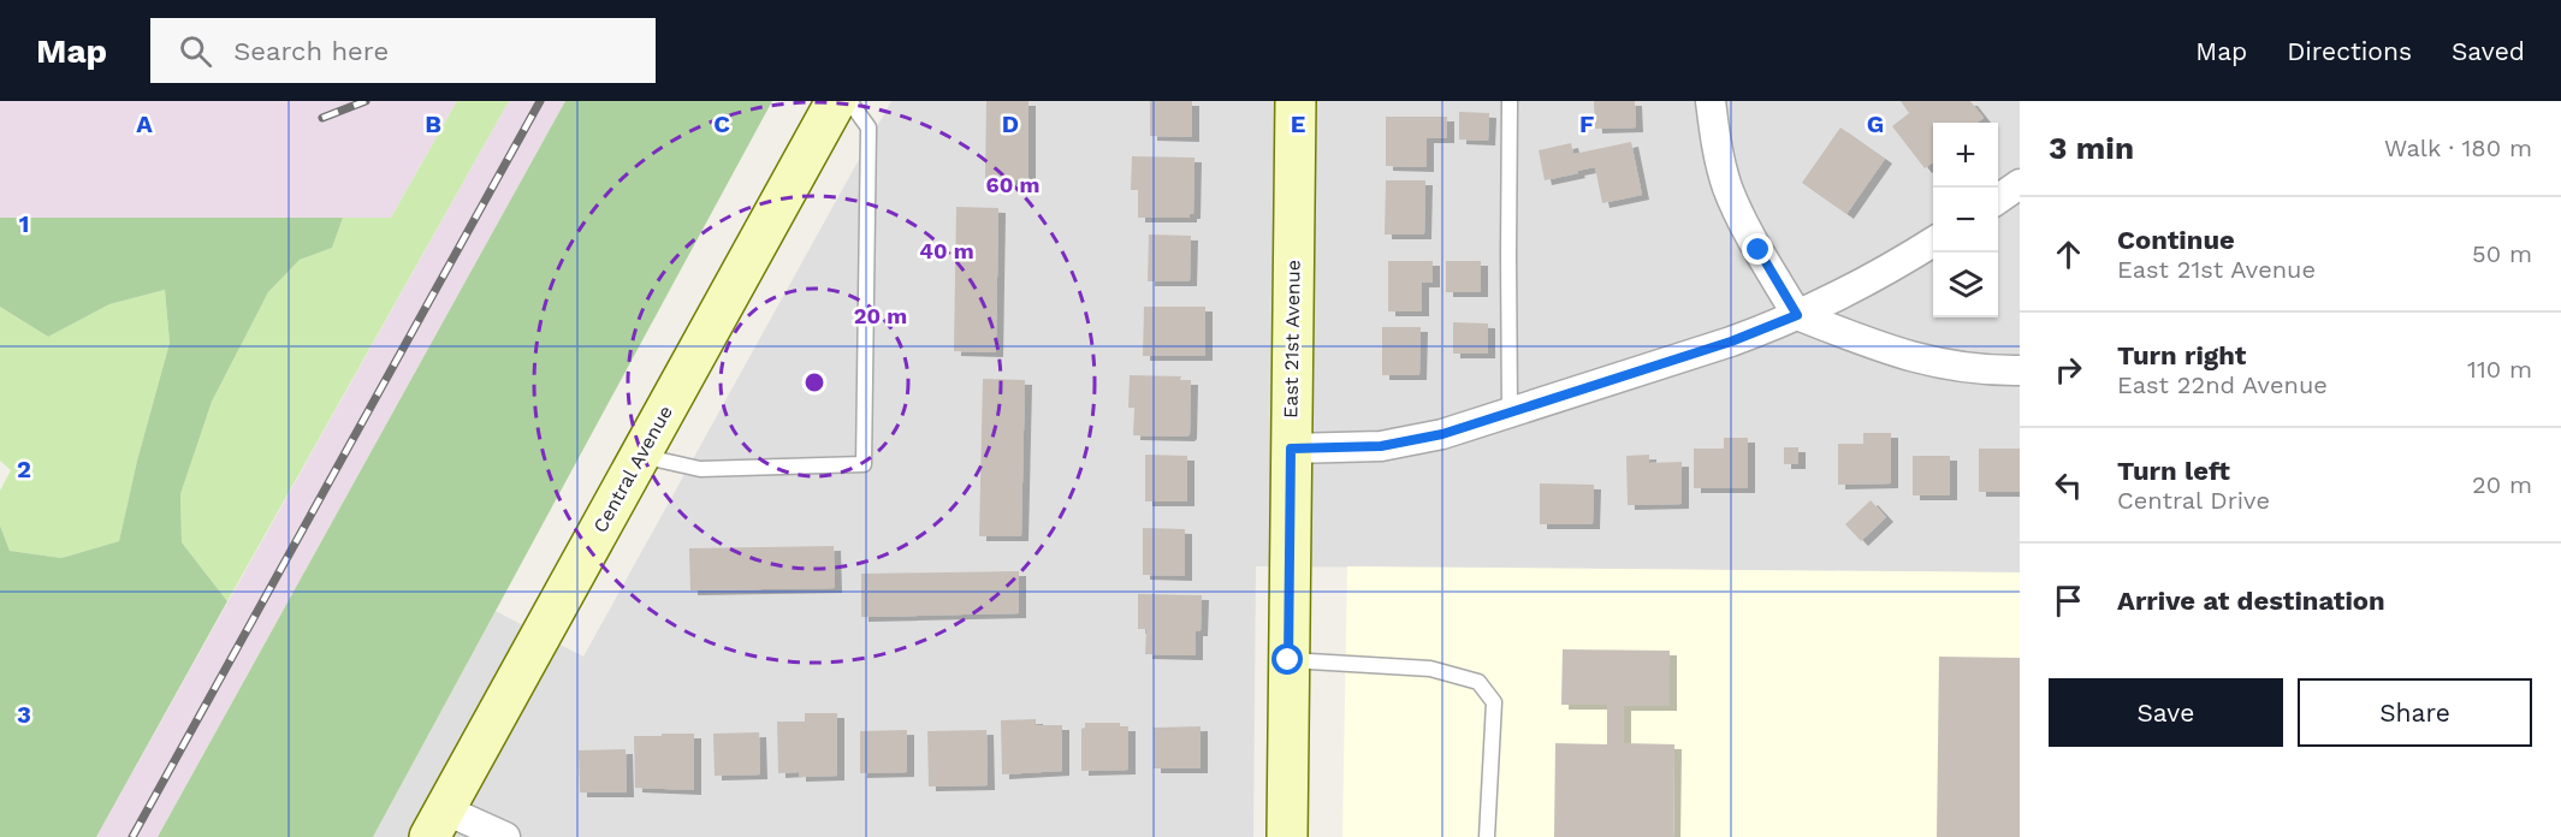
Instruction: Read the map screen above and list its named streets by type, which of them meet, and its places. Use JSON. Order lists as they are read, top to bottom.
{
  "streets": {
    "main road": ["East 21st Avenue", "Central Avenue"]
  },
  "page": {
    "header": "Map",
    "search": "Search here",
    "nav": ["Map", "Directions", "Saved"],
    "heading": ["3 min", "Walk · 180 m"],
    "map_buttons": ["+", "−"],
    "list": [
      ["Continue", "East 21st Avenue", "50 m"],
      ["Turn right", "East 22nd Avenue", "110 m"],
      ["Turn left", "Central Drive", "20 m"],
      "Arrive at destination"
    ],
    "buttons": ["Save", "Share"]
  },
  "grid": {
    "columns": [
      "A",
      "B",
      "C",
      "D",
      "E",
      "F",
      "G"
    ],
    "rows": ["1", "2", "3"]
  },
  "rings": ["60 m", "40 m", "20 m"]
}
